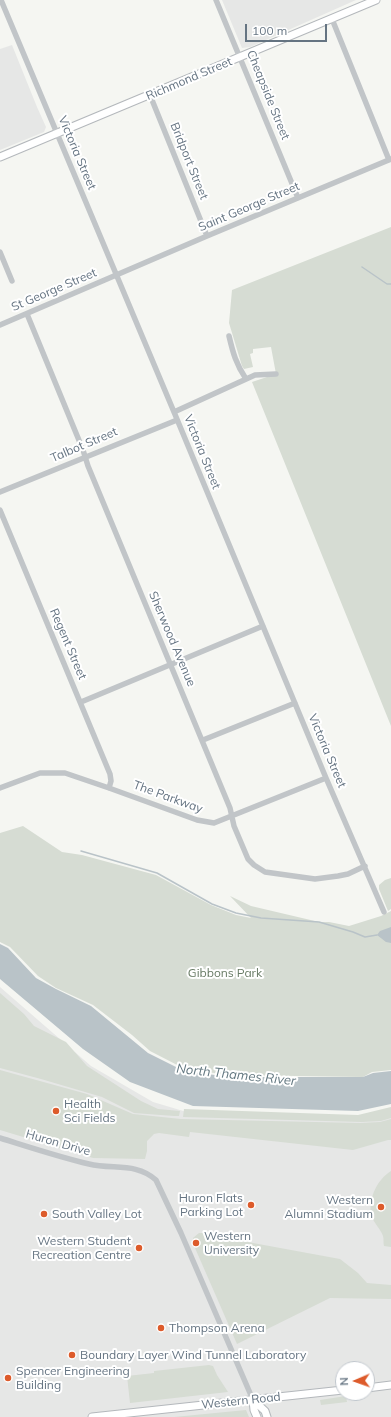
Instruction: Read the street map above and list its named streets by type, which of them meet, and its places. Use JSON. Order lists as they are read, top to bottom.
{
  "streets": {
    "main road": ["Richmond Street", "Western Road"],
    "street": [
      "Cheapside Street",
      "Victoria Street",
      "Bridport Street",
      "Saint George Street",
      "St George Street",
      "Talbot Street",
      "Sherwood Avenue",
      "Regent Street",
      "The Parkway",
      "Huron Drive"
    ]
  },
  "crossings": [
    ["Richmond Street", "Cheapside Street"],
    ["Richmond Street", "Victoria Street"],
    ["Richmond Street", "Bridport Street"],
    ["Cheapside Street", "Saint George Street"],
    ["Victoria Street", "Saint George Street"],
    ["Victoria Street", "St George Street"],
    ["Victoria Street", "Talbot Street"],
    ["Victoria Street", "Sherwood Avenue"],
    ["Victoria Street", "The Parkway"],
    ["Bridport Street", "Saint George Street"],
    ["Saint George Street", "St George Street"],
    ["St George Street", "Sherwood Avenue"],
    ["Talbot Street", "Sherwood Avenue"],
    ["Sherwood Avenue", "The Parkway"],
    ["Regent Street", "The Parkway"],
    ["Huron Drive", "Western Road"]
  ],
  "water": ["North Thames River"],
  "parks": ["Gibbons Park"],
  "places": [
    "Health Sci Fields",
    "Huron Flats Parking Lot",
    "Western Alumni Stadium",
    "South Valley Lot",
    "Western University",
    "Western Student Recreation Centre",
    "Thompson Arena",
    "Boundary Layer Wind Tunnel Laboratory",
    "Spencer Engineering Building"
  ],
  "scale_bar": "100 m",
  "north": "left"
}
